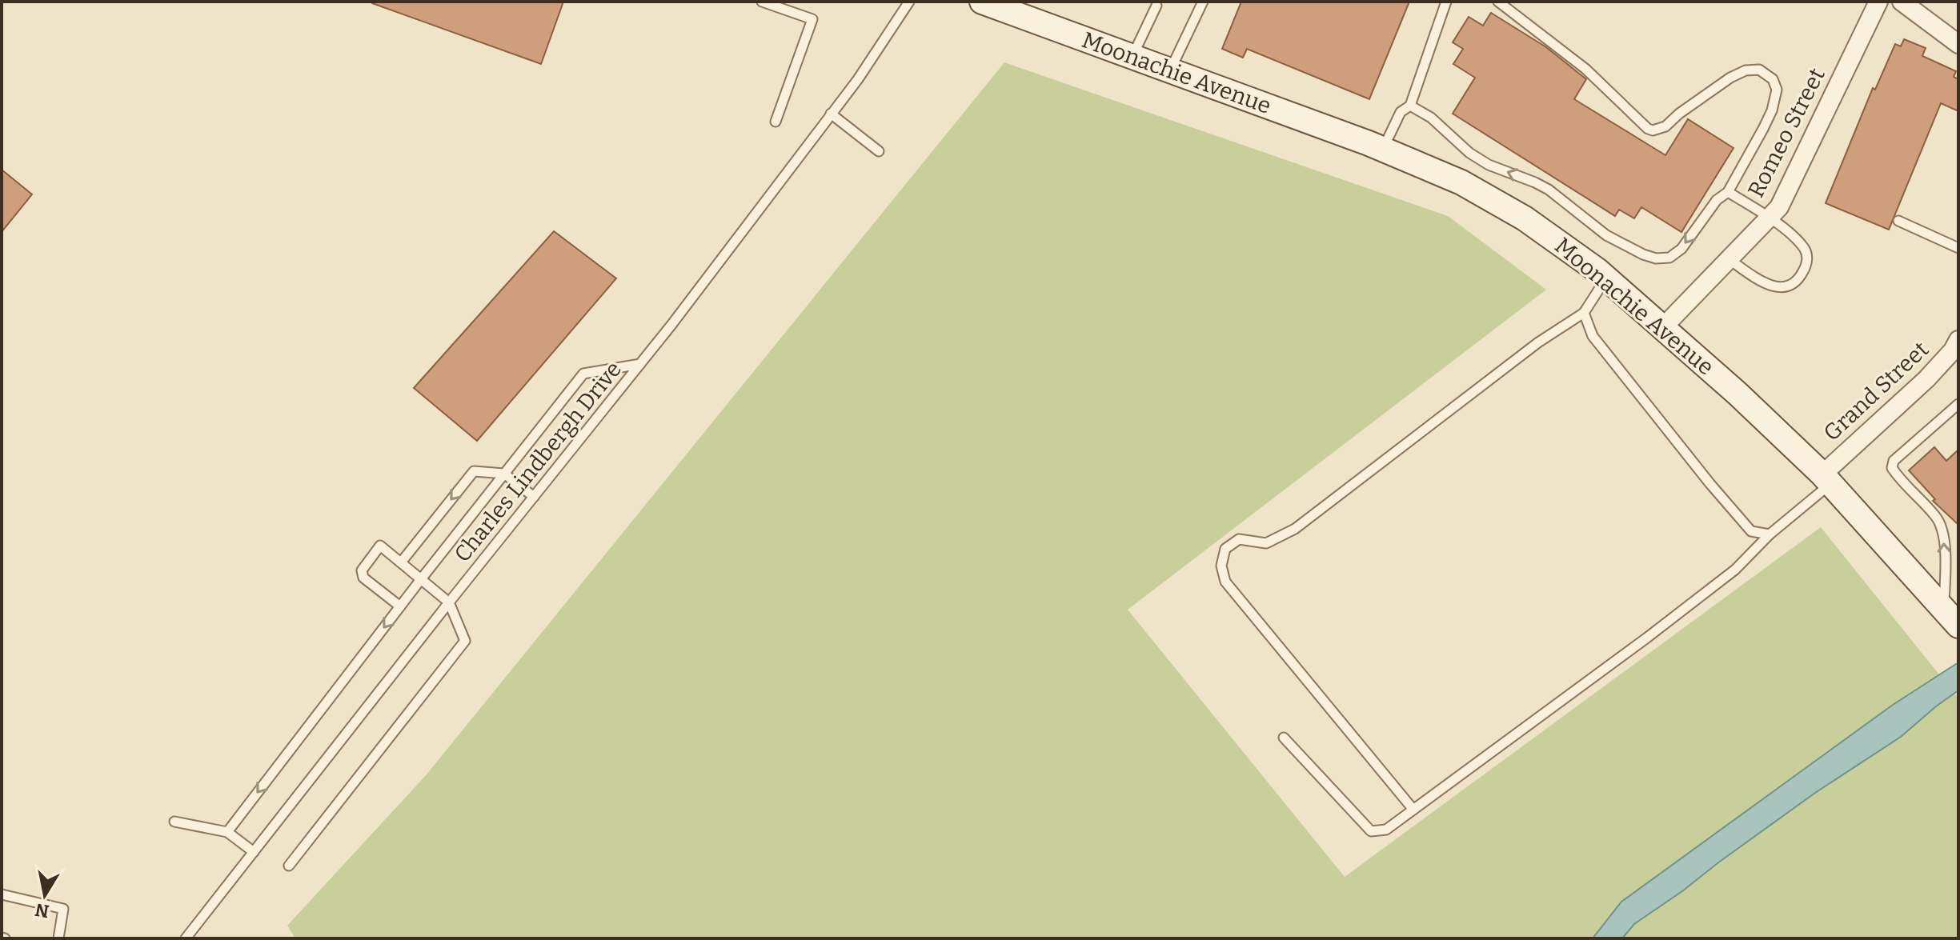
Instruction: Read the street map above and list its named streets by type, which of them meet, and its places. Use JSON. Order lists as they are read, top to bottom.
{
  "streets": {
    "main road": ["Moonachie Avenue"],
    "street": ["Romeo Street", "Grand Street"],
    "lane": ["Charles Lindbergh Drive"]
  },
  "crossings": [
    ["Moonachie Avenue", "Romeo Street"],
    ["Moonachie Avenue", "Grand Street"]
  ],
  "north": "bottom"
}
